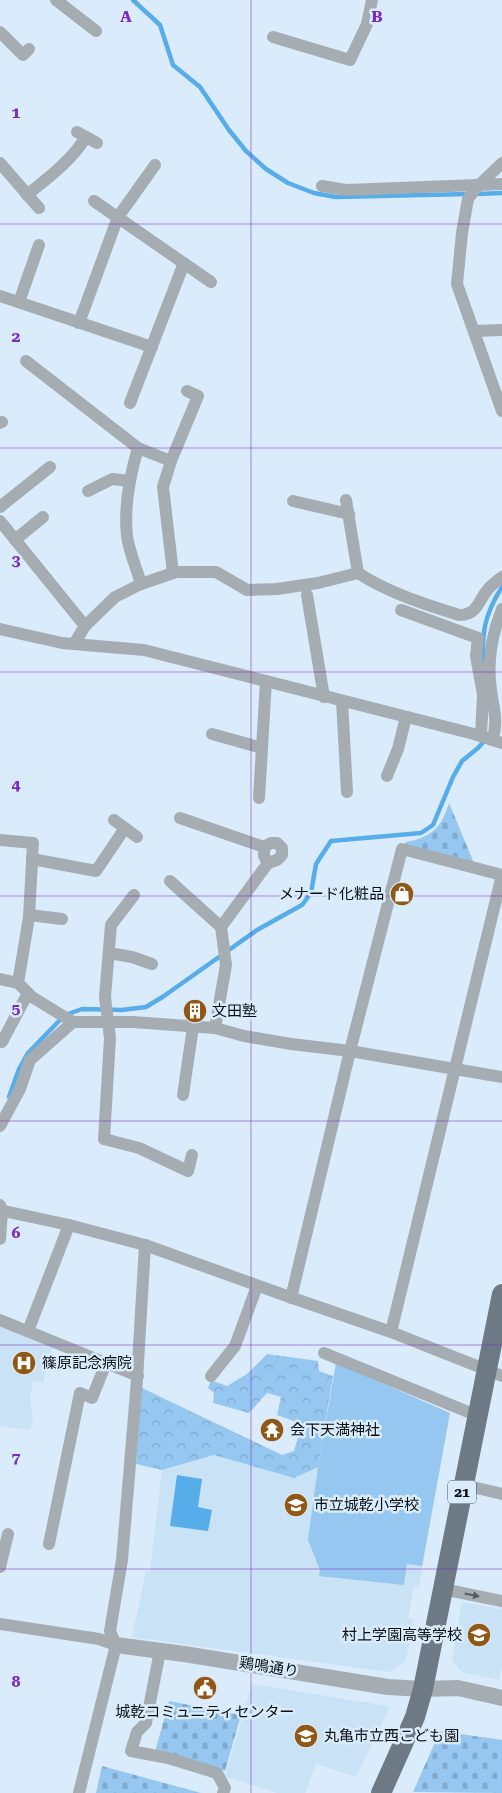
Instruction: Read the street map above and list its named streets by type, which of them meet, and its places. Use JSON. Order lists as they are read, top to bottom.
{
  "streets": {
    "main road": ["21"],
    "street": ["鶏鳴通り"]
  },
  "crossings": [
    ["21", "鶏鳴通り"]
  ],
  "places": {
    "shop": ["メナード化粧品"],
    "building": ["文田塾"],
    "hospital": ["篠原記念病院"],
    "temple": ["会下天満神社"],
    "school or university": ["市立城乾小学校", "村上学園高等学校", "丸亀市立西こども園"],
    "public building": ["城乾コミュニティセンター"]
  },
  "grid": {
    "columns": ["A", "B"],
    "rows": [
      "1",
      "2",
      "3",
      "4",
      "5",
      "6",
      "7",
      "8"
    ]
  }
}
